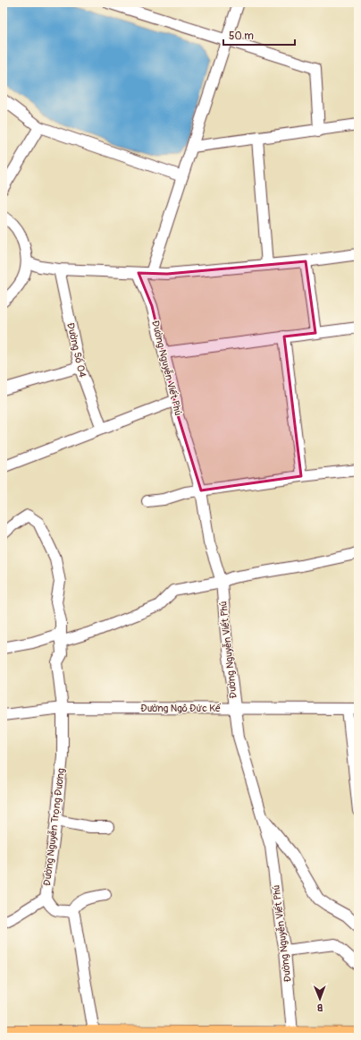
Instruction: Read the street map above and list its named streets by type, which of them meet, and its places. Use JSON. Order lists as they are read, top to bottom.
{
  "streets": {
    "street": [
      "Đường Số 04",
      "Đường Nguyễn Viết Phú",
      "Đường Ngô Đức Kế",
      "Đường Nguyễn Trọng Đương"
    ]
  },
  "crossings": [
    ["Đường Nguyễn Viết Phú", "Đường Ngô Đức Kế"],
    ["Đường Ngô Đức Kế", "Đường Nguyễn Trọng Đương"]
  ],
  "scale_bar": "50 m",
  "north": "bottom"
}
